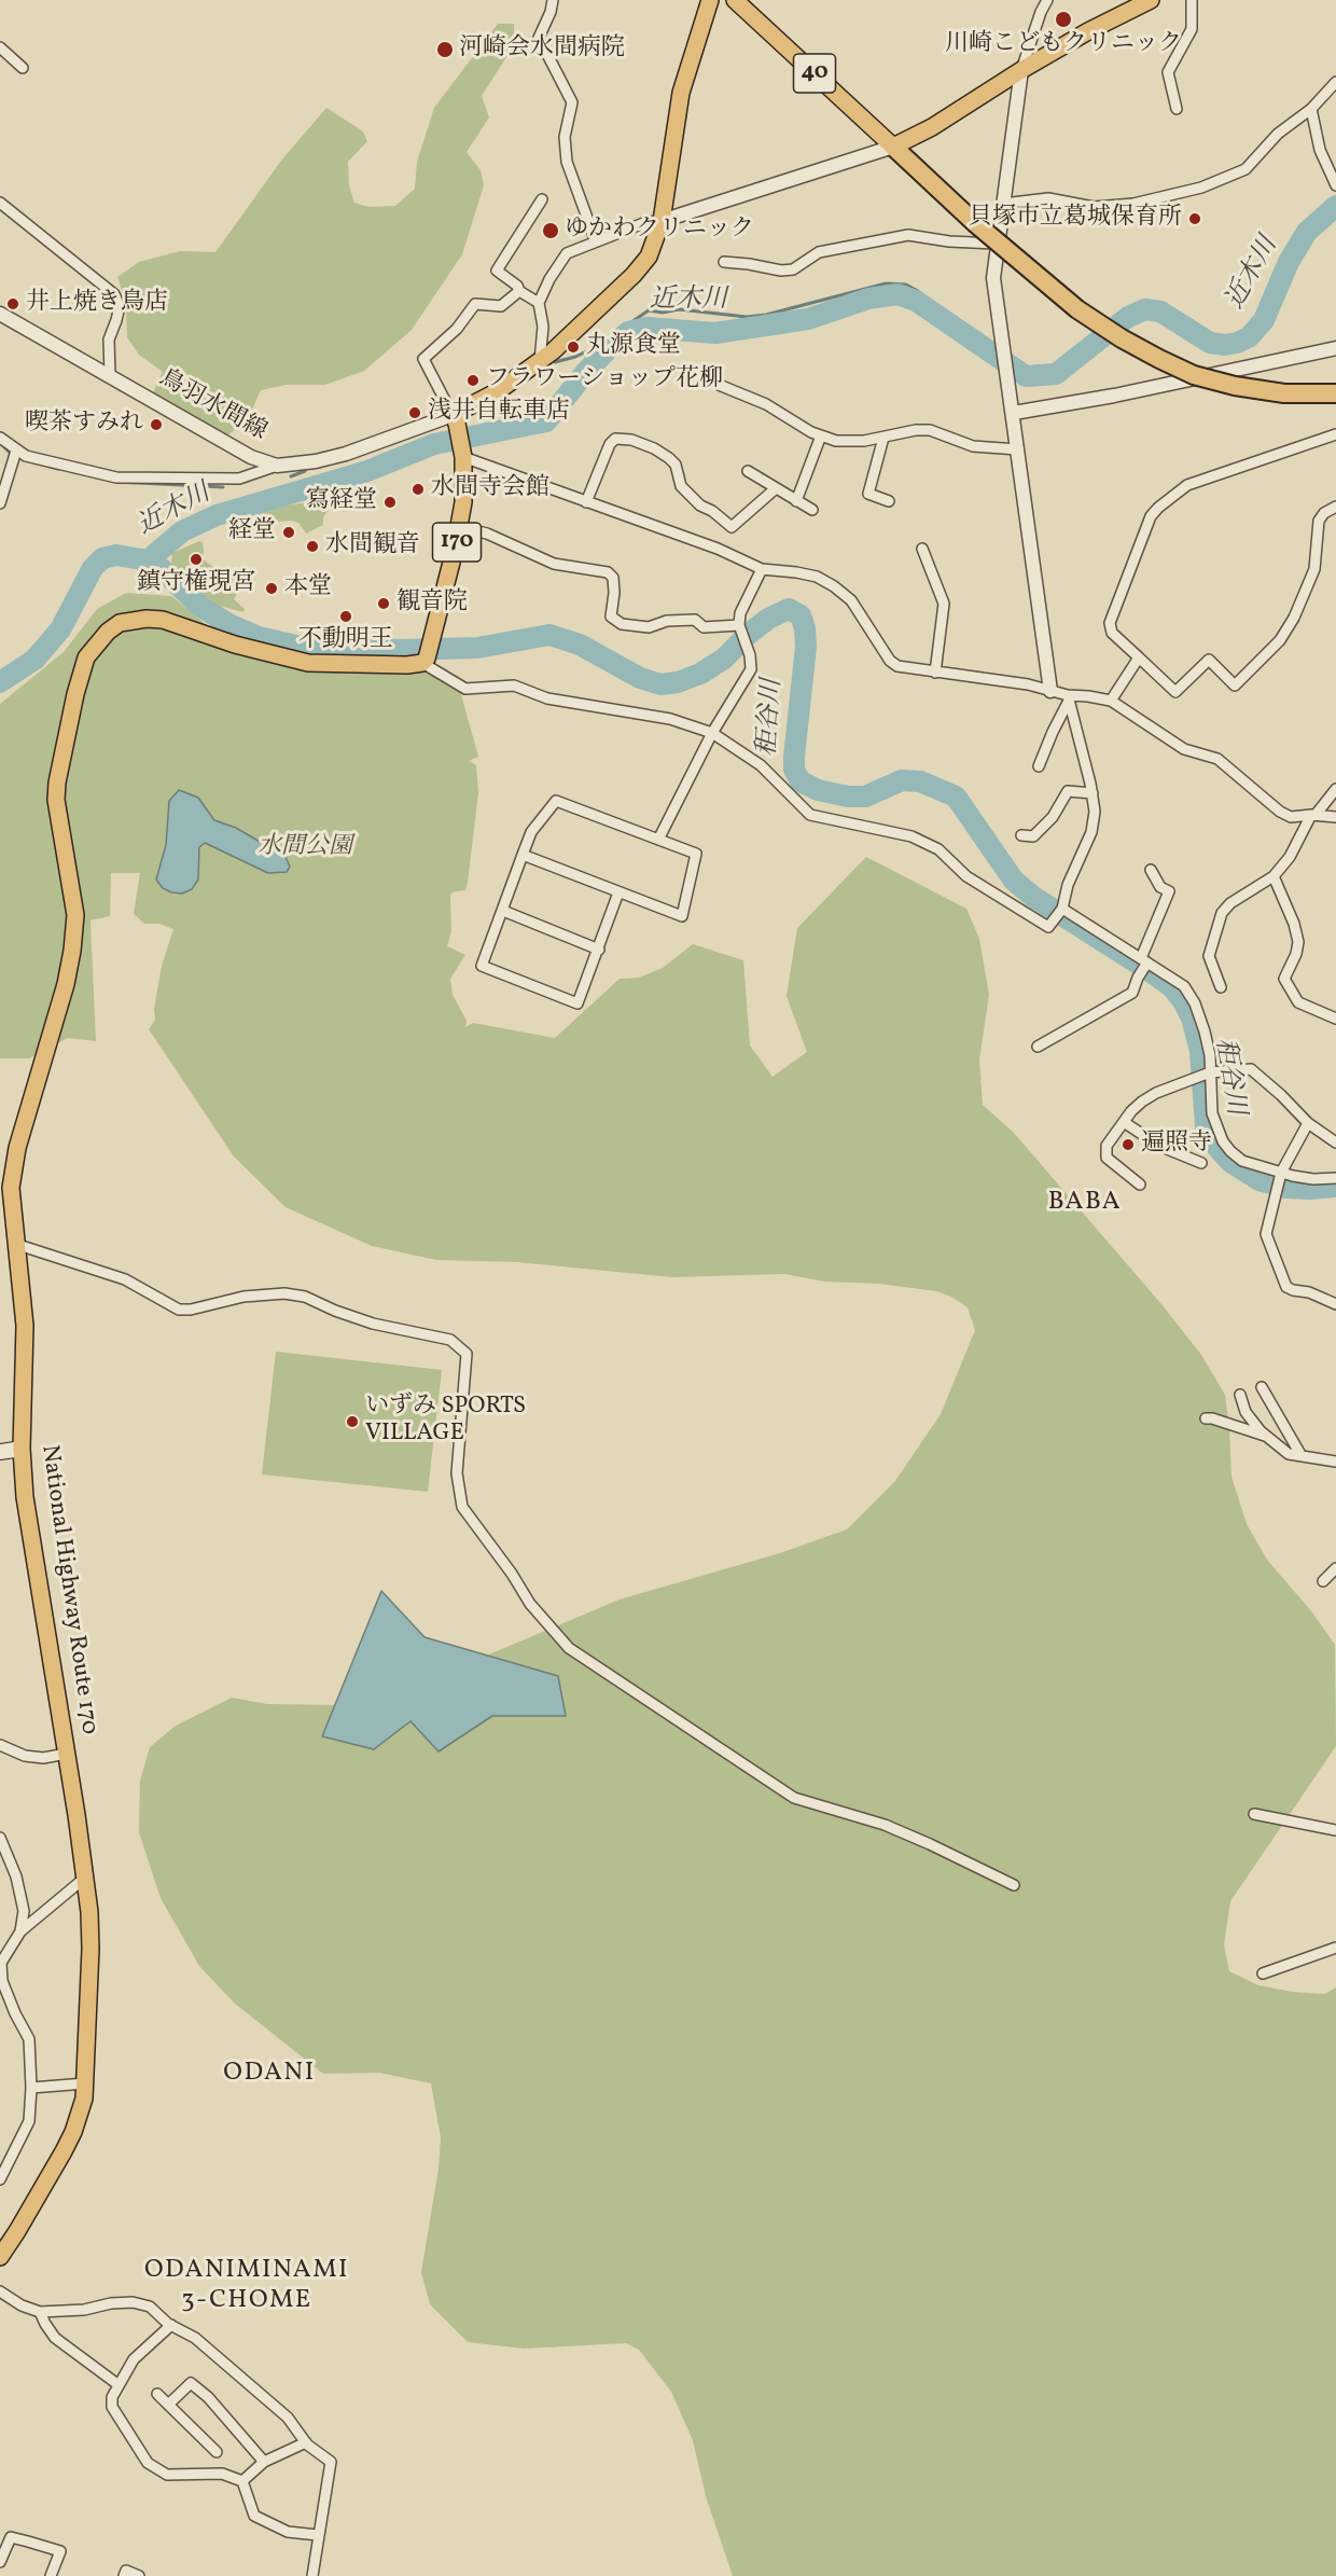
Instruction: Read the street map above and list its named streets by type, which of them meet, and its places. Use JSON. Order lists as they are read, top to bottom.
{
  "streets": {
    "main road": ["40", "170", "National Highway Route 170"],
    "street": ["鳥羽水間線"]
  },
  "crossings": [
    ["鳥羽水間線", "170"],
    ["170", "National Highway Route 170"]
  ],
  "districts": ["BABA", "ODANI", "ODANIMINAMI 3-CHOME"],
  "water": ["近木川", "秬谷川"],
  "parks": ["水間公園"],
  "places": [
    "川崎こどもクリニック",
    "河崎会水間病院",
    "貝塚市立葛城保育所",
    "ゆかわクリニック",
    "井上焼き鳥店",
    "丸源食堂",
    "フラワーショップ花柳",
    "浅井自転車店",
    "喫茶すみれ",
    "水間寺会館",
    "寫経堂",
    "経堂",
    "水間観音",
    "鎮守権現宮",
    "本堂",
    "観音院",
    "不動明王",
    "遍照寺",
    "いずみ SPORTS VILLAGE"
  ]
}
